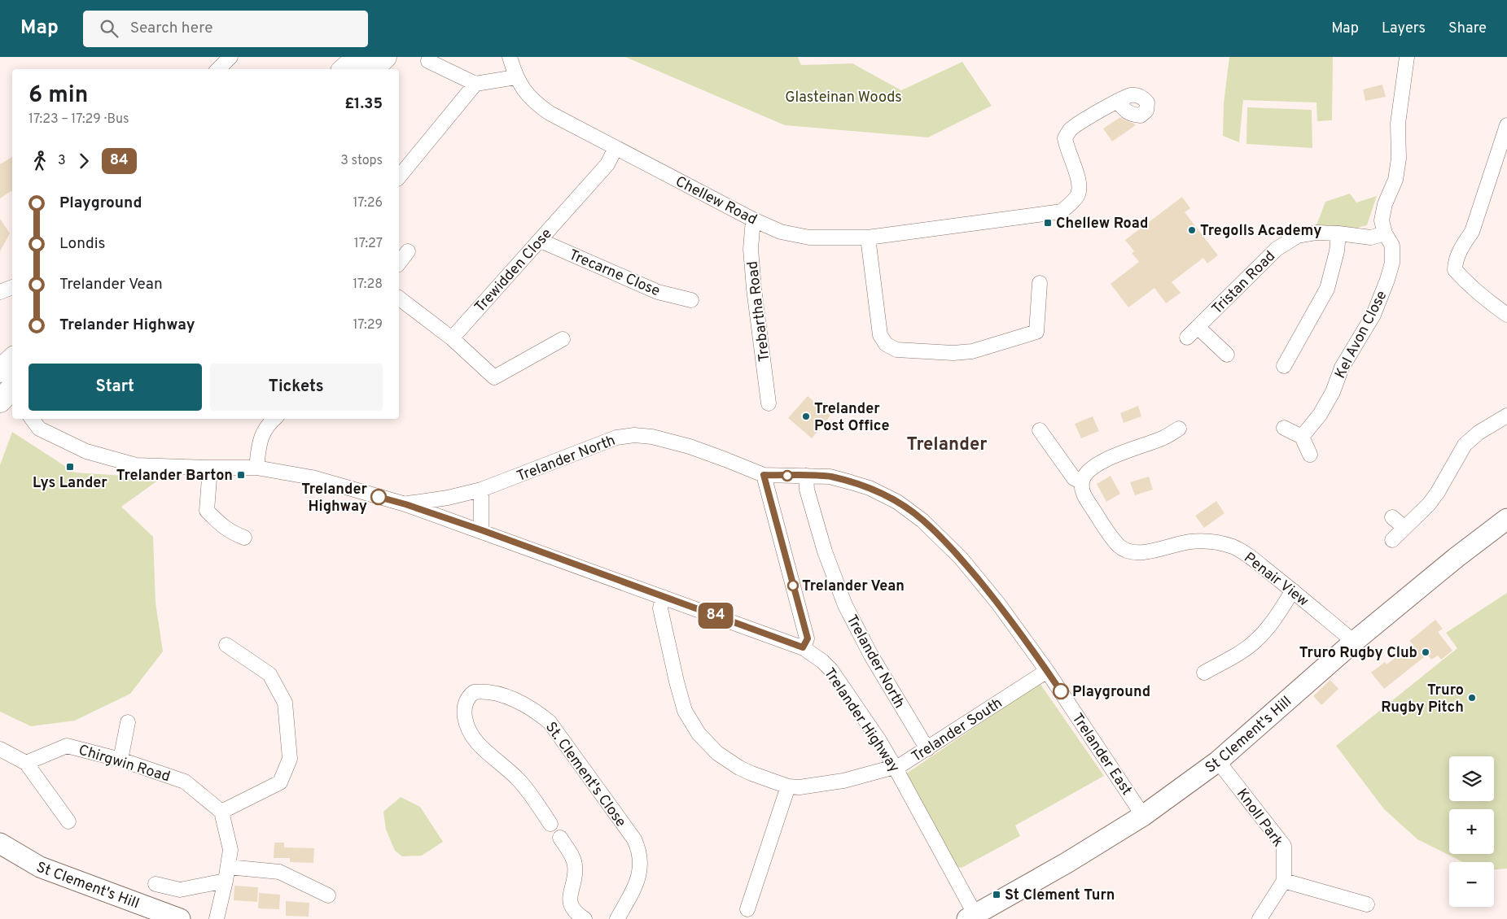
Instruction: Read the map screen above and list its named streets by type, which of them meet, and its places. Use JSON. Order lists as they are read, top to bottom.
{
  "streets": {
    "street": [
      "Chellew Road",
      "Trewidden Close",
      "Trecarne Close",
      "Tristan Road",
      "Trebartha Road",
      "Kel Avon Close",
      "Trelander North",
      "Penair View",
      "Trelander Highway",
      "Trelander South",
      "St Clement's Hill",
      "Trelander East",
      "Chirgwin Road",
      "St. Clement's Close",
      "Knoll Park"
    ]
  },
  "crossings": [
    ["Chellew Road", "Trewidden Close"],
    ["Chellew Road", "Trebartha Road"],
    ["Trewidden Close", "Trecarne Close"],
    ["Tristan Road", "Kel Avon Close"],
    ["Trelander North", "Trelander Highway"],
    ["Trelander North", "Trelander South"],
    ["Trelander North", "Trelander East"],
    ["Penair View", "St Clement's Hill"],
    ["Trelander Highway", "Trelander South"],
    ["Trelander Highway", "St Clement's Hill"],
    ["Trelander South", "Trelander East"],
    ["St Clement's Hill", "Trelander East"],
    ["St Clement's Hill", "Knoll Park"]
  ],
  "districts": ["Trelander"],
  "parks": ["Glasteinan Woods"],
  "places": {
    "transit": [
      "Chellew Road",
      "Lys Lander",
      "Trelander Barton",
      "St Clement Turn"
    ],
    "other": [
      "Tregolls Academy",
      "Trelander Post Office",
      "Trelander Highway",
      "Trelander Vean",
      "Truro Rugby Club",
      "Playground",
      "Truro Rugby Pitch"
    ]
  },
  "lines": ["bus line 84"],
  "page": {
    "header": "Map",
    "search": "Search here",
    "nav": ["Map", "Layers", "Share"],
    "on_map": "84",
    "heading": ["6 min", "17:23 – 17:29 · Bus", "£1.35"],
    "legs": ["3", "84", "3 stops"],
    "list": [
      {
        "name": "Playground",
        "value": "17:26"
      },
      {
        "name": "Londis",
        "value": "17:27"
      },
      {
        "name": "Trelander Vean",
        "value": "17:28"
      },
      {
        "name": "Trelander Highway",
        "value": "17:29"
      }
    ],
    "buttons": ["Start", "Tickets"],
    "map_buttons": ["+", "−"]
  }
}
